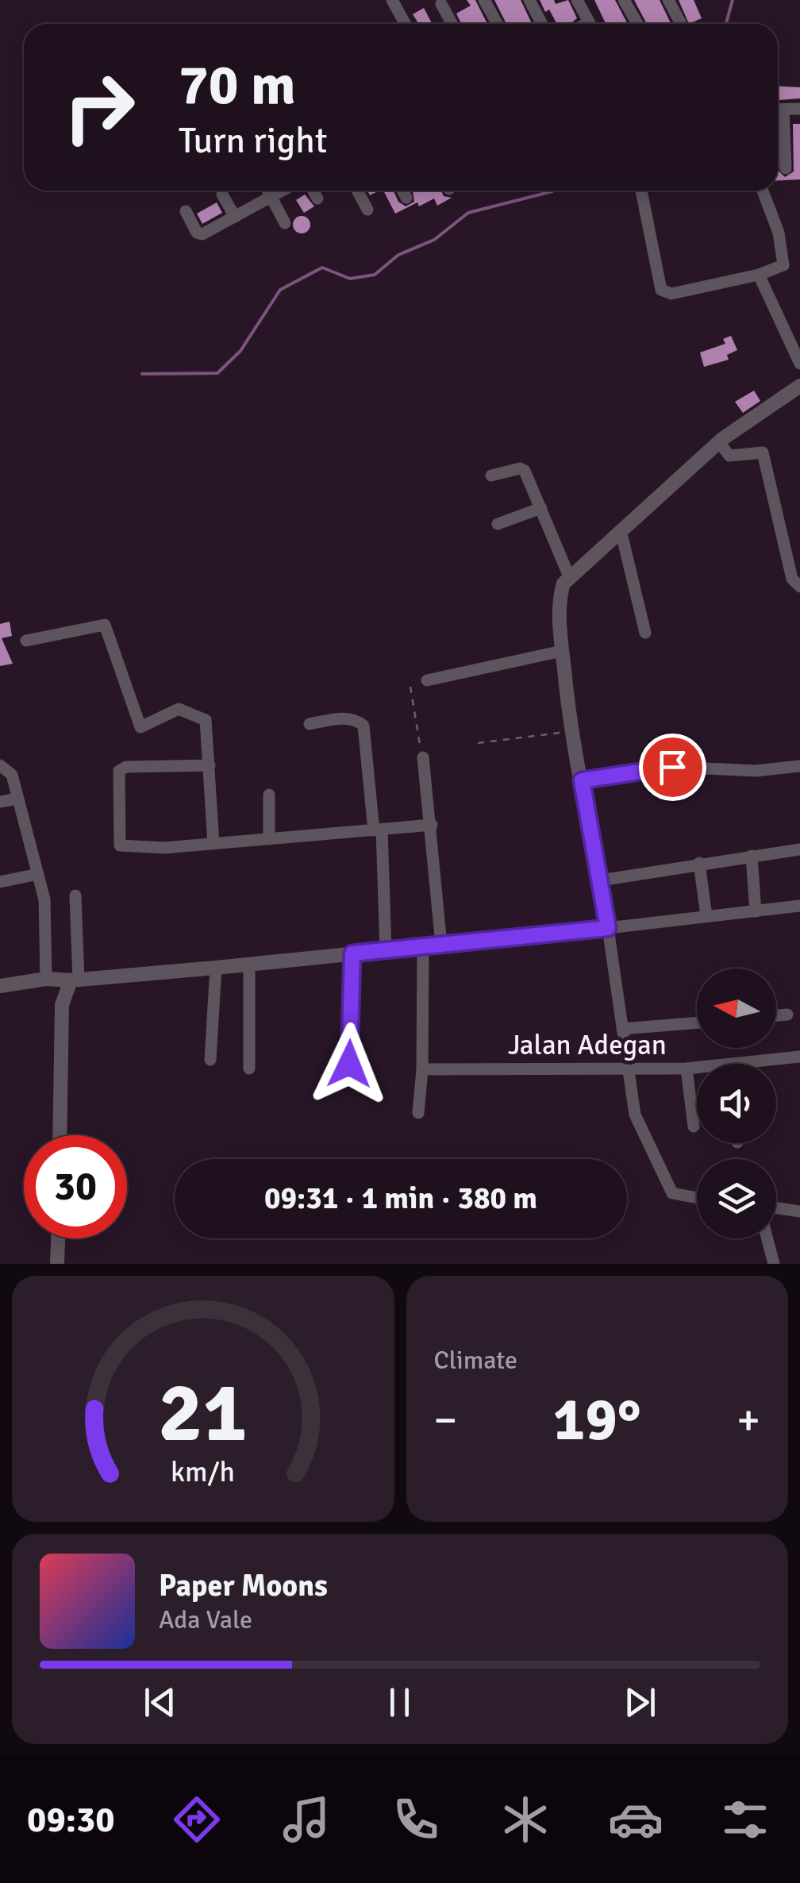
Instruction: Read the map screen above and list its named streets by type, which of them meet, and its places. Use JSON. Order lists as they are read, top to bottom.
{
  "streets": {
    "street": ["Jalan Adegan"]
  },
  "north": "left",
  "page": {
    "turn": ["70 m", "Turn right"],
    "limit": "30",
    "trip": "09:31 · 1 min · 380 m",
    "tile": "Climate",
    "heat": ["−", "19°", "+"],
    "song": ["Paper Moons", "Ada Vale"],
    "tabs": "09:30",
    "gauge": ["21", "km/h"]
  }
}
